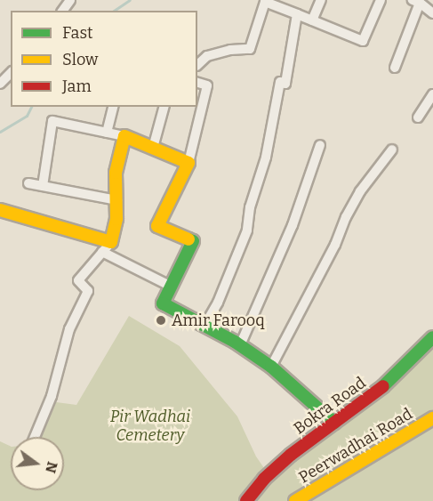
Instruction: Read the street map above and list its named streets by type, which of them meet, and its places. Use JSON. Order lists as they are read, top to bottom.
{
  "streets": {
    "street": ["Bokra Road", "Peerwadhai Road"]
  },
  "parks": ["Pir Wadhai Cemetery"],
  "places": ["Amir Farooq"],
  "legend": ["Fast", "Slow", "Jam"],
  "north": "right"
}
